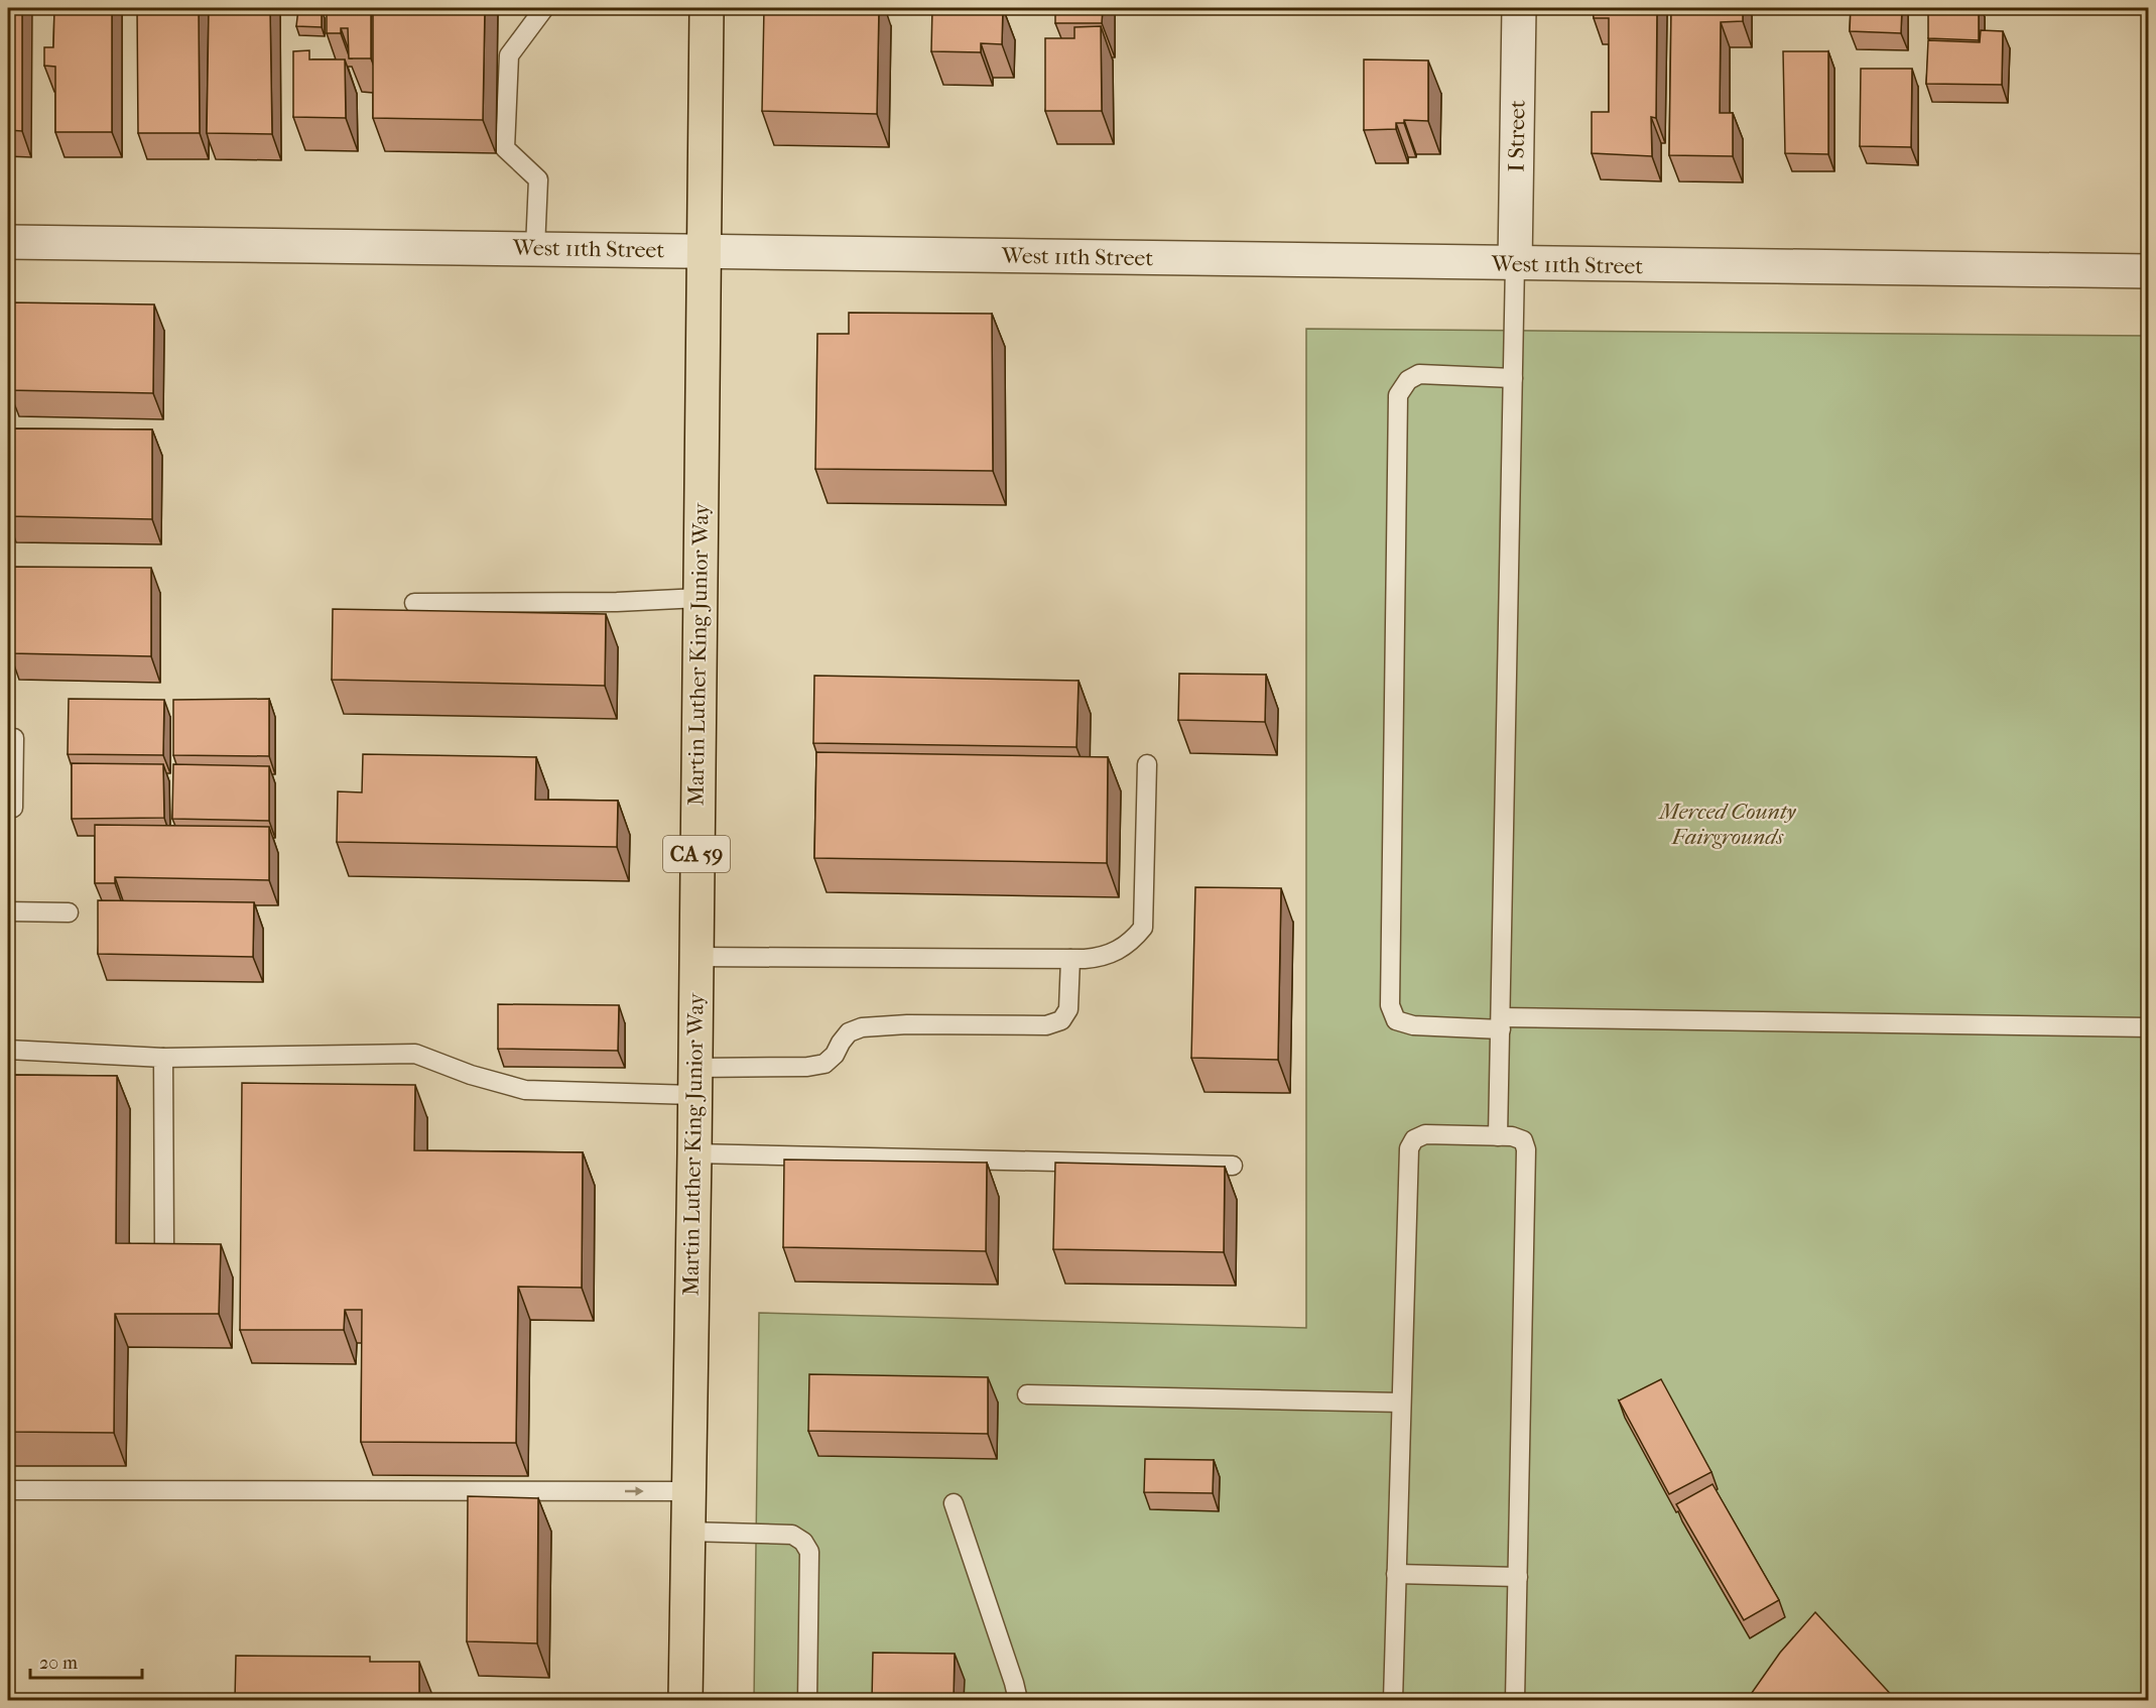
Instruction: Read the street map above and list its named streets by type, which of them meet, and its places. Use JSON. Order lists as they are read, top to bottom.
{
  "streets": {
    "highway": ["Martin Luther King Junior Way", "CA 59"],
    "street": ["I Street", "West 11th Street"]
  },
  "crossings": [
    ["I Street", "West 11th Street"],
    ["West 11th Street", "Martin Luther King Junior Way"]
  ],
  "parks": ["Merced County Fairgrounds"],
  "scale_bar": "20 m"
}
